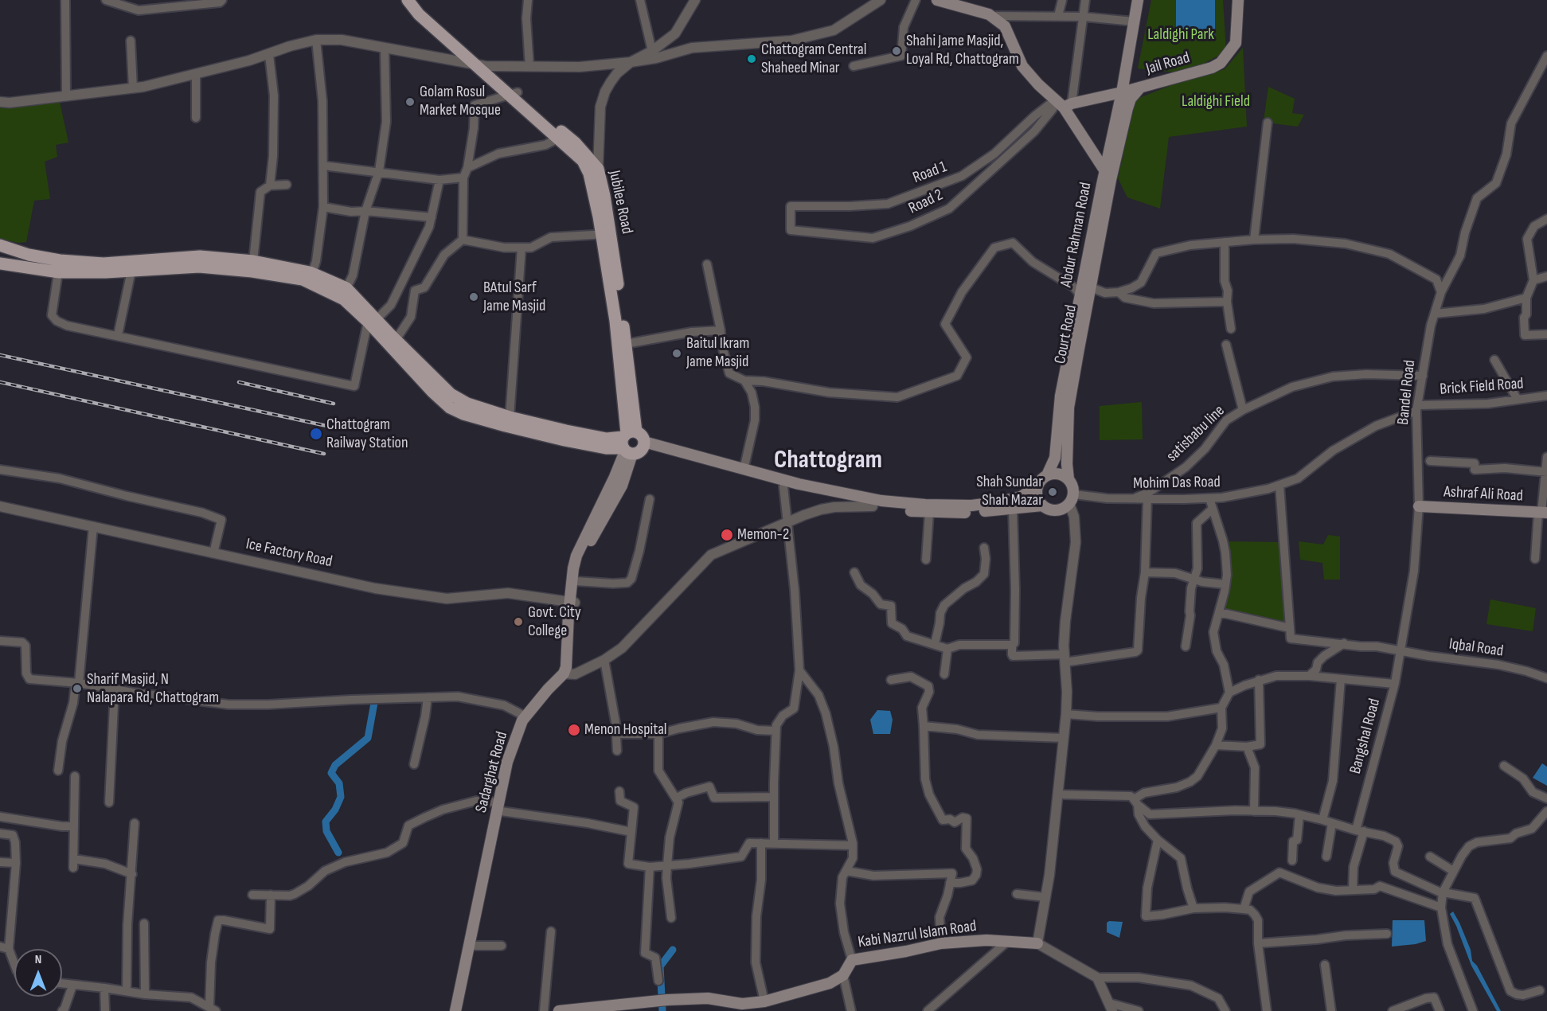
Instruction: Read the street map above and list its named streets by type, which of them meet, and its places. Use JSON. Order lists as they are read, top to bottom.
{
  "streets": {
    "main road": [
      "Jail Road",
      "Jubilee Road",
      "Abdur Rahman Road",
      "Court Road",
      "Ashraf Ali Road",
      "Sadarghat Road",
      "Kabi Nazrul Islam Road"
    ],
    "street": [
      "Road 1",
      "Road 2",
      "Brick Field Road",
      "Bandel Road",
      "satisbabu line",
      "Mohim Das Road",
      "Ice Factory Road",
      "Iqbal Road",
      "Bangshal Road"
    ]
  },
  "crossings": [
    ["Jail Road", "Road 1"],
    ["Jail Road", "Road 2"],
    ["Jail Road", "Abdur Rahman Road"],
    ["Jail Road", "Court Road"],
    ["Road 1", "Road 2"],
    ["Abdur Rahman Road", "Court Road"],
    ["Abdur Rahman Road", "Mohim Das Road"],
    ["Court Road", "Mohim Das Road"],
    ["Brick Field Road", "Bandel Road"],
    ["Brick Field Road", "Mohim Das Road"],
    ["Bandel Road", "satisbabu line"],
    ["Bandel Road", "Mohim Das Road"],
    ["Bandel Road", "Ashraf Ali Road"],
    ["Bandel Road", "Iqbal Road"],
    ["Bandel Road", "Bangshal Road"],
    ["satisbabu line", "Mohim Das Road"],
    ["Iqbal Road", "Bangshal Road"]
  ],
  "districts": ["Chattogram"],
  "parks": ["Laldighi Park", "Laldighi Field"],
  "places": [
    "Shahi Jame Masjid, Loyal Rd, Chattogram",
    "Chattogram Central Shaheed Minar",
    "Golam Rosul Market Mosque",
    "BAtul Sarf Jame Masjid",
    "Baitul Ikram Jame Masjid",
    "Chattogram Railway Station",
    "Shah Sundar Shah Mazar",
    "Memon-2",
    "Govt. City College",
    "Sharif Masjid, N Nalapara Rd, Chattogram",
    "Menon Hospital"
  ],
  "north": "top"
}
